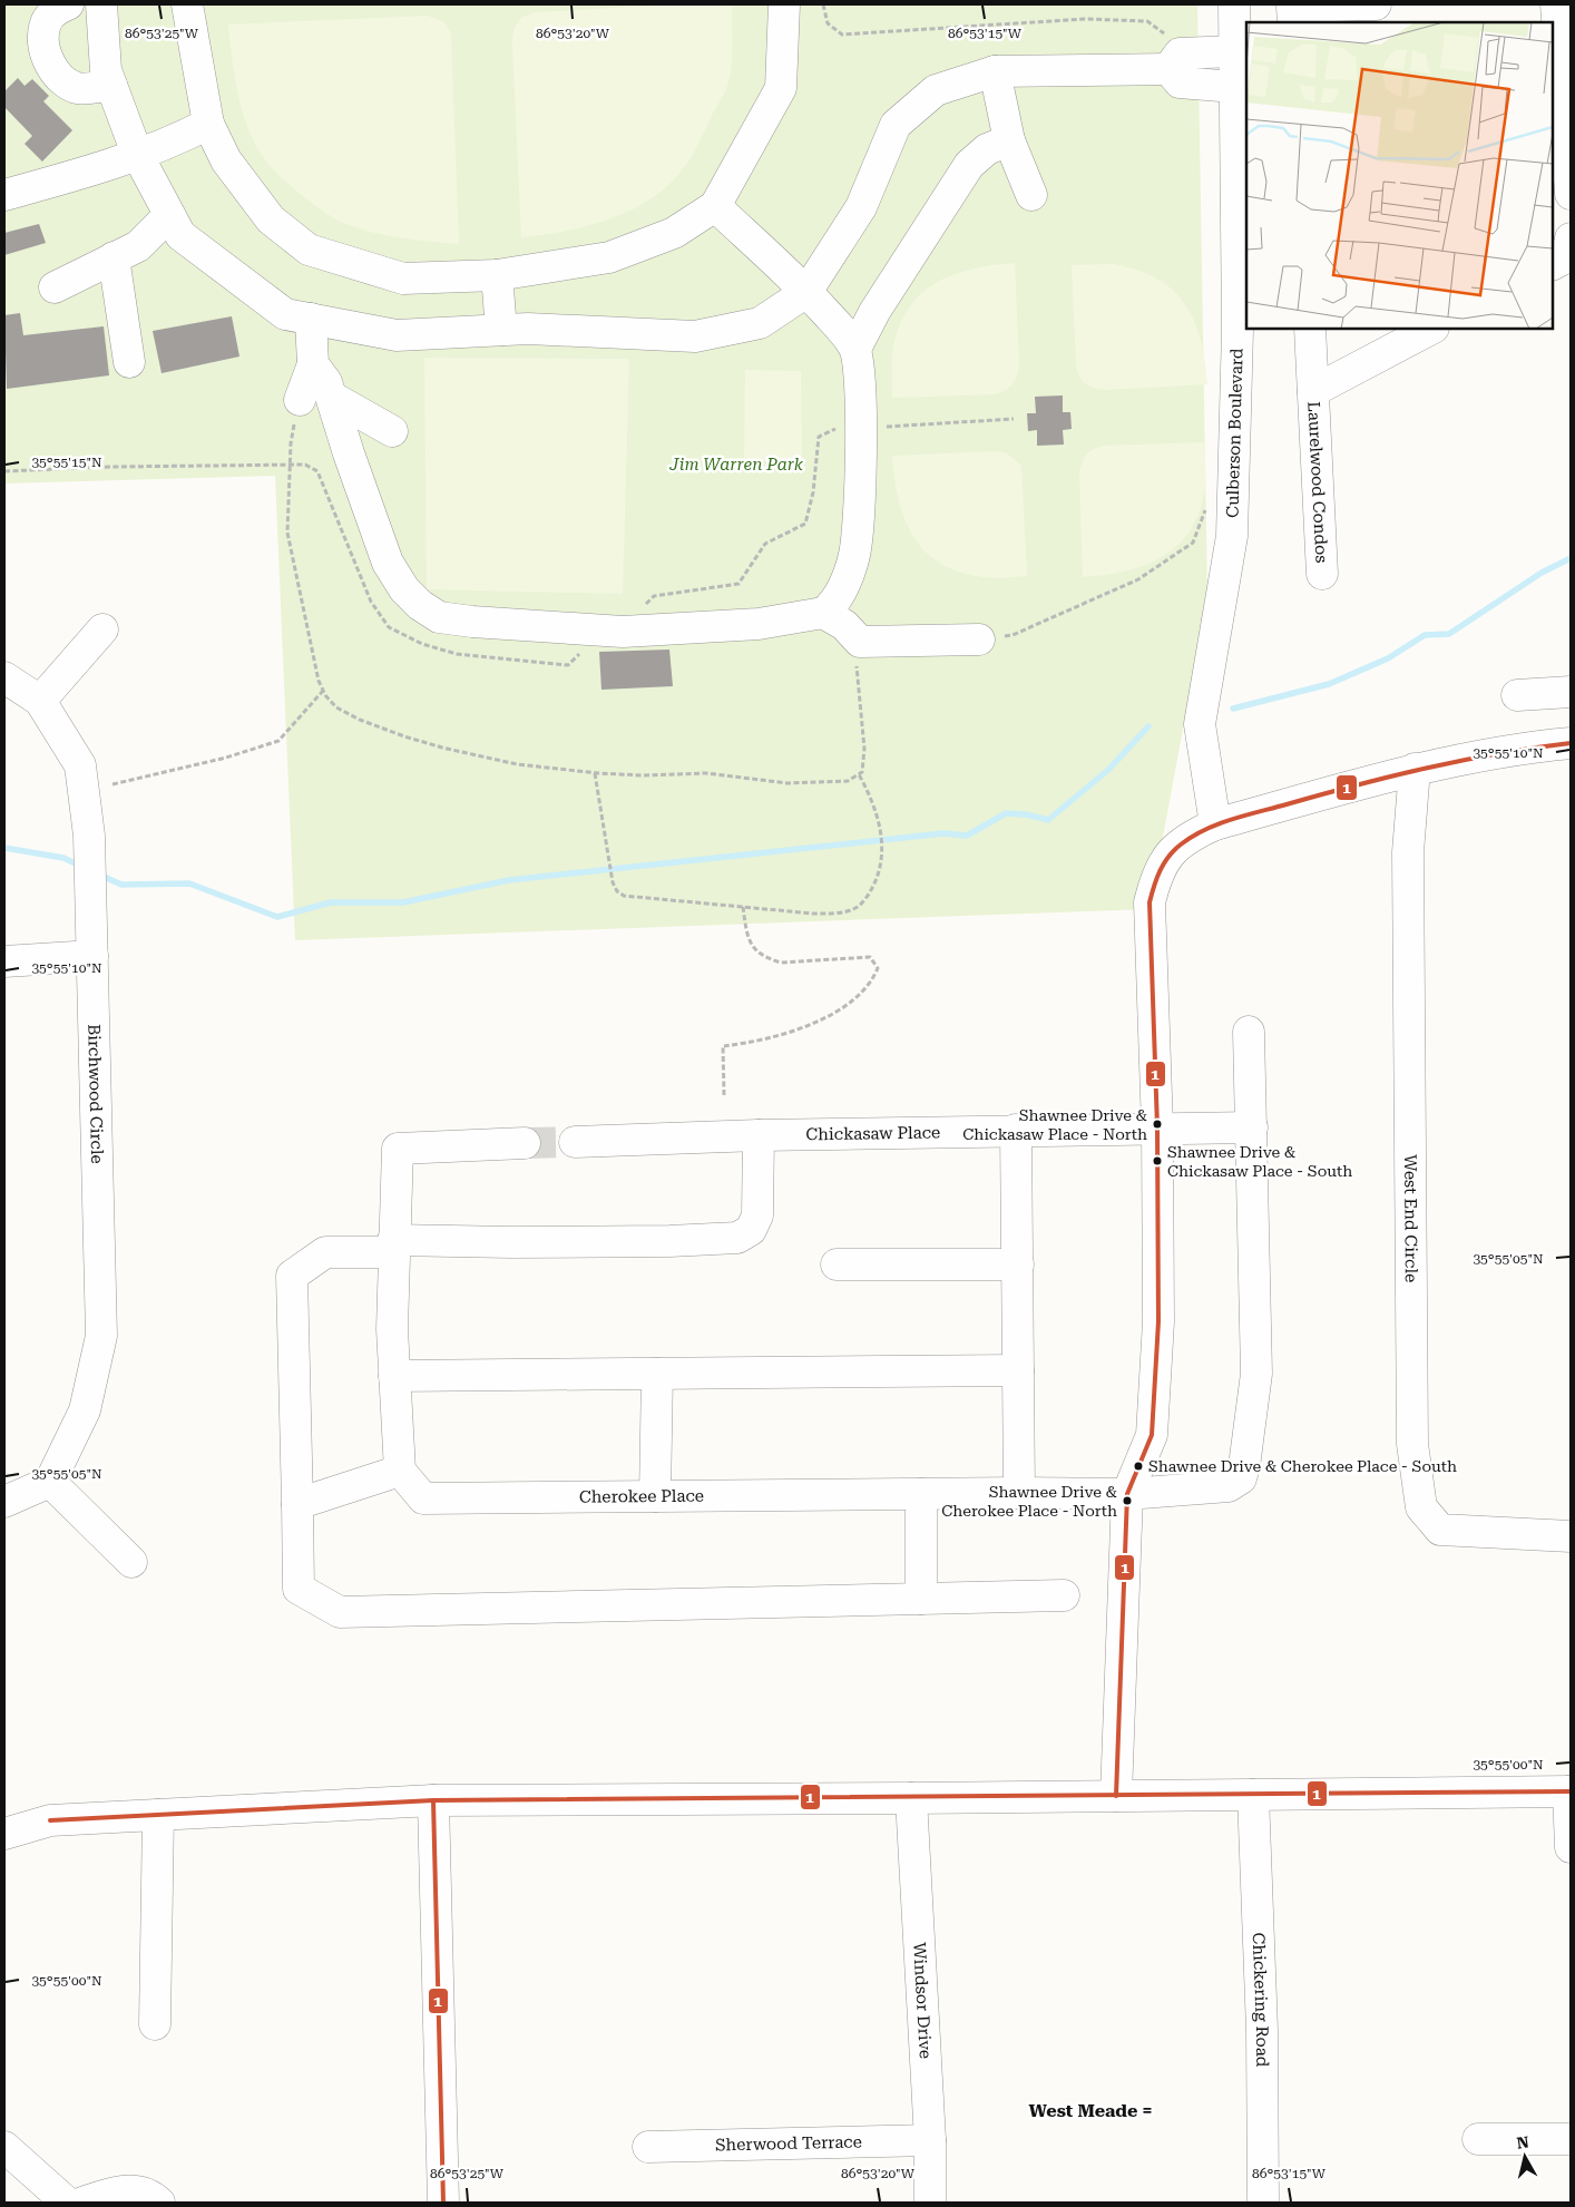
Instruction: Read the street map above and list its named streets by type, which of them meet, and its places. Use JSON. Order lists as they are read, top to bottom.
{
  "streets": {
    "street": [
      "Culberson Boulevard",
      "Laurelwood Condos",
      "Birchwood Circle",
      "Chickasaw Place",
      "West End Circle",
      "Cherokee Place",
      "Chickering Road",
      "Windsor Drive",
      "Sherwood Terrace"
    ]
  },
  "crossings": [
    ["Chickasaw Place", "Cherokee Place"],
    ["Windsor Drive", "Sherwood Terrace"]
  ],
  "districts": ["West Meade ="],
  "parks": ["Jim Warren Park"],
  "places": [
    "Shawnee Drive & Chickasaw Place - North",
    "Shawnee Drive & Chickasaw Place - South",
    "Shawnee Drive & Cherokee Place - South",
    "Shawnee Drive & Cherokee Place - North"
  ],
  "lines": ["transit line 1"],
  "north": "top",
  "coordinates": [
    "86°53'25\"W",
    "86°53'20\"W",
    "86°53'15\"W",
    "35°55'15\"N",
    "35°55'10\"N",
    "35°55'05\"N",
    "35°55'00\"N"
  ]
}
